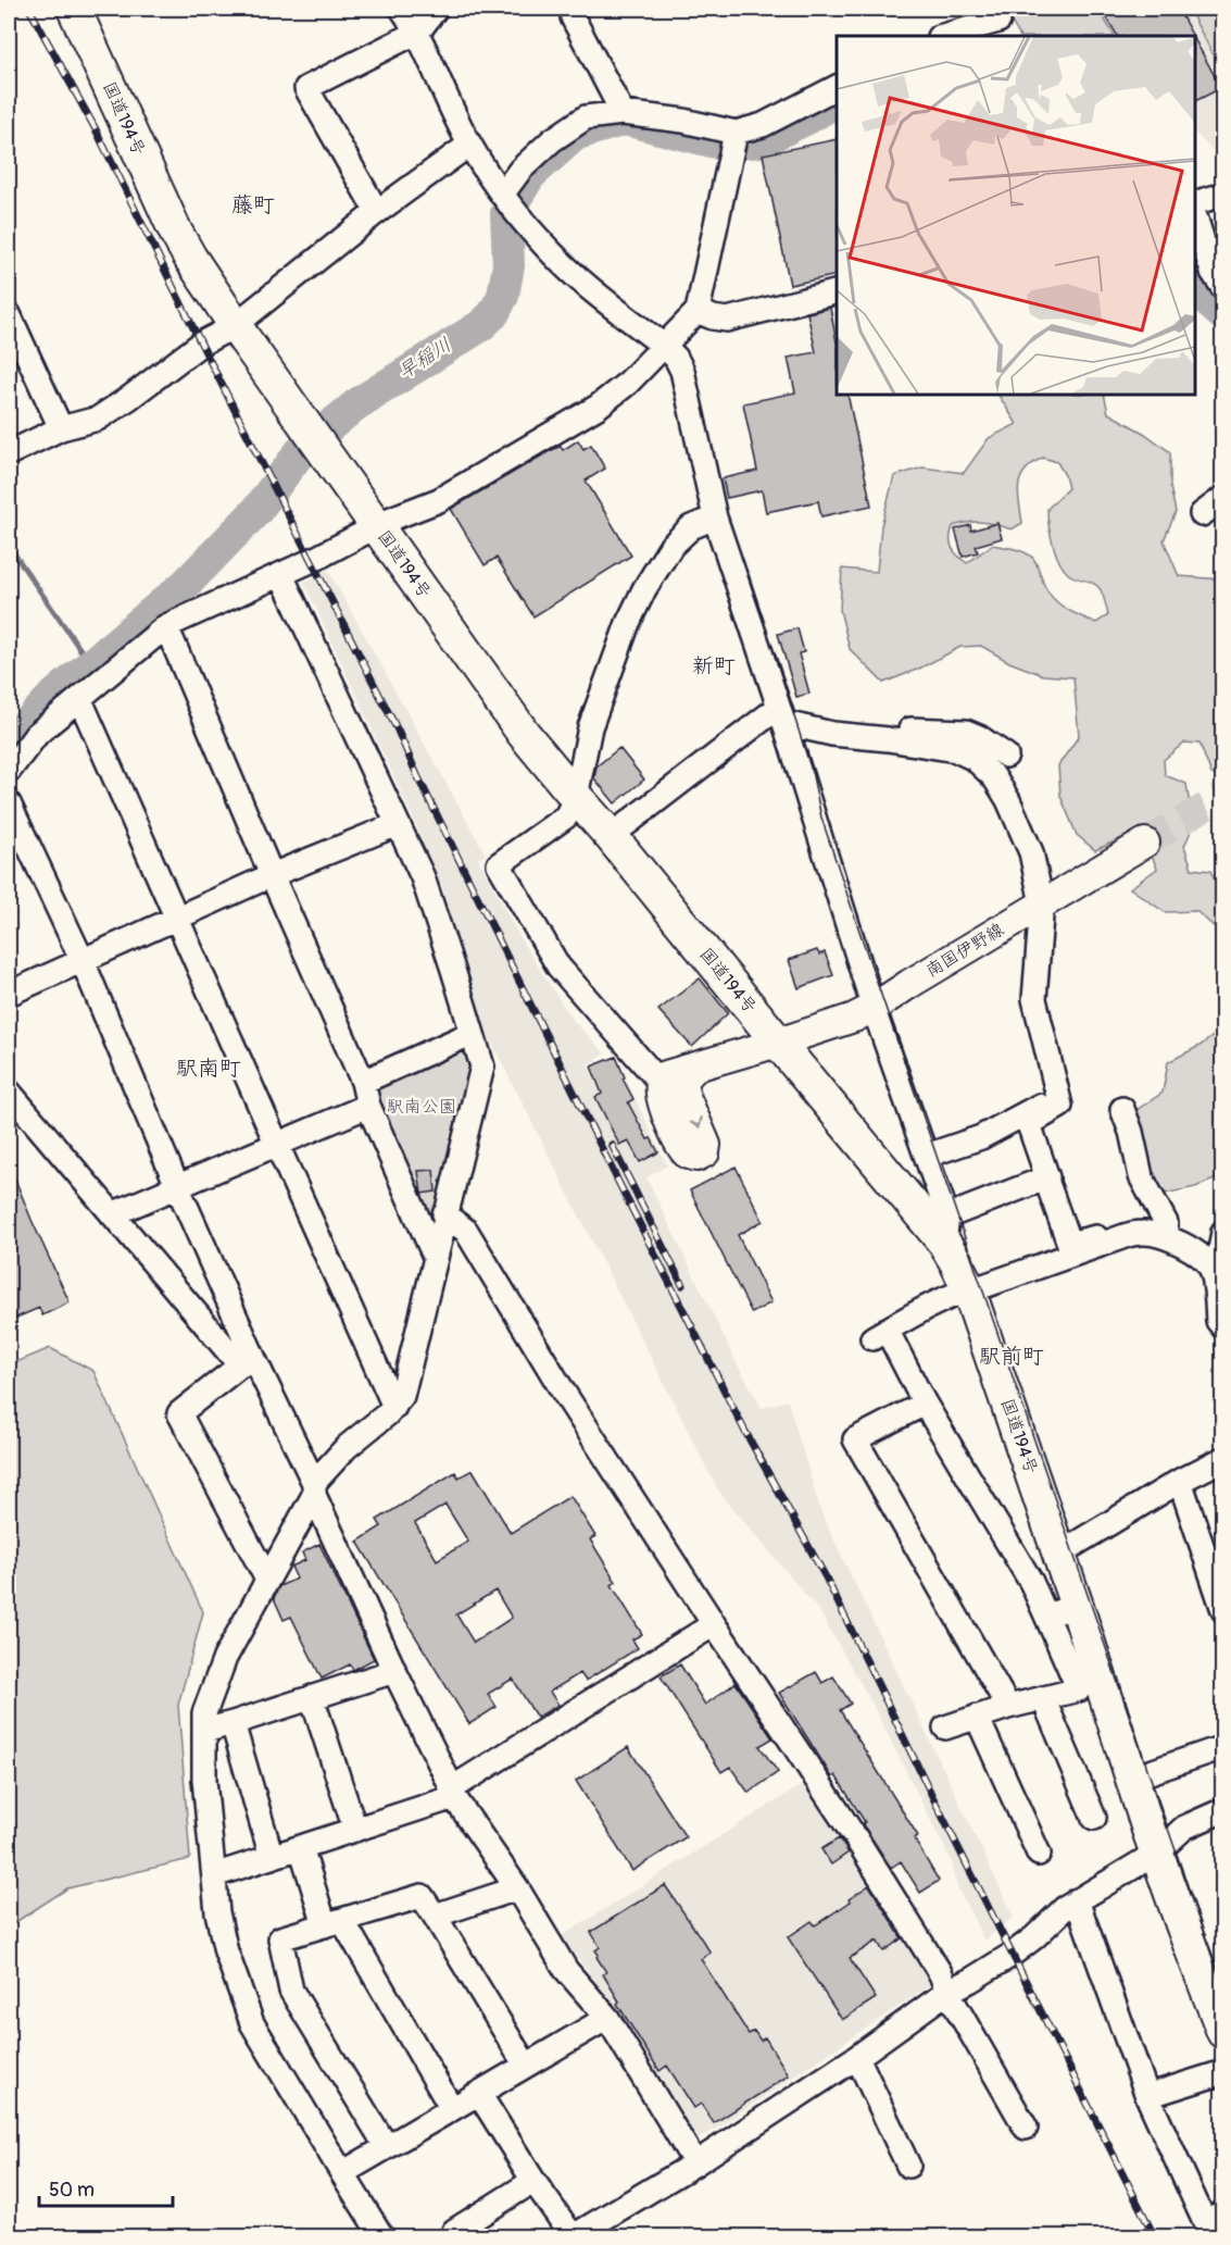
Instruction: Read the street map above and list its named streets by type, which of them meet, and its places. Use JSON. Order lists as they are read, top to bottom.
{
  "streets": {
    "highway": ["国道194号"],
    "main road": ["南国伊野線"]
  },
  "crossings": [
    ["国道194号", "南国伊野線"]
  ],
  "districts": [
    "藤町",
    "新町",
    "駅南町",
    "駅前町"
  ],
  "water": ["早稲川"],
  "parks": ["駅南公園"],
  "scale_bar": "50 m"
}
